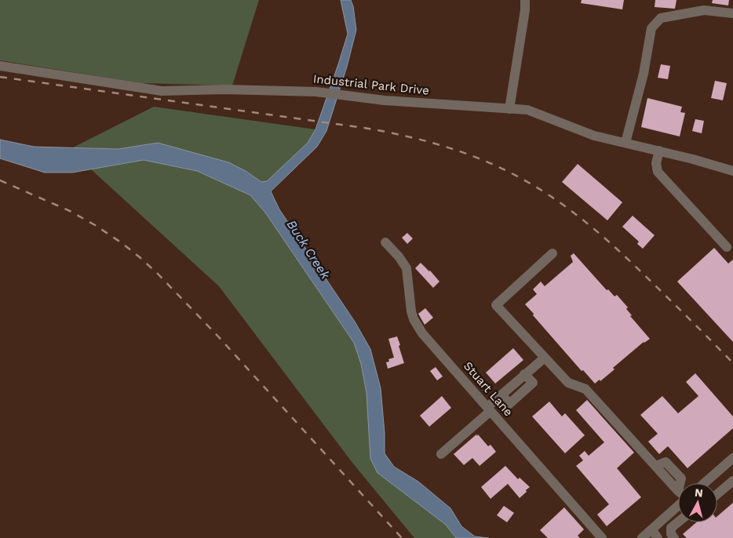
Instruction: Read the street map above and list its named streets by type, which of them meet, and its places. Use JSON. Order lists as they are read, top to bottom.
{
  "streets": {
    "street": ["Industrial Park Drive", "Stuart Lane"]
  },
  "water": ["Buck Creek"],
  "north": "top"
}
